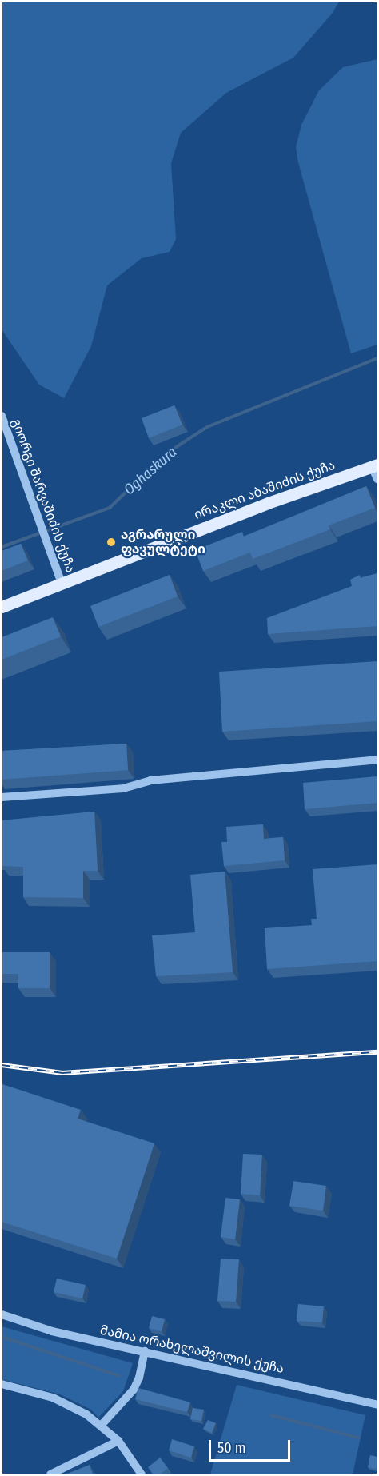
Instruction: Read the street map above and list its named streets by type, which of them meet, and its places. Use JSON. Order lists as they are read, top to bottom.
{
  "streets": {
    "main road": ["ირაკლი აბაშიძის ქუჩა"],
    "street": ["გიორგი შარვაშიძის ქუჩა", "მამია ორახელაშვილის ქუჩა"]
  },
  "crossings": [
    ["ირაკლი აბაშიძის ქუჩა", "გიორგი შარვაშიძის ქუჩა"]
  ],
  "water": ["Oghaskura"],
  "places": ["აგრარული ფაკულტეტი"],
  "scale_bar": "50 m"
}
